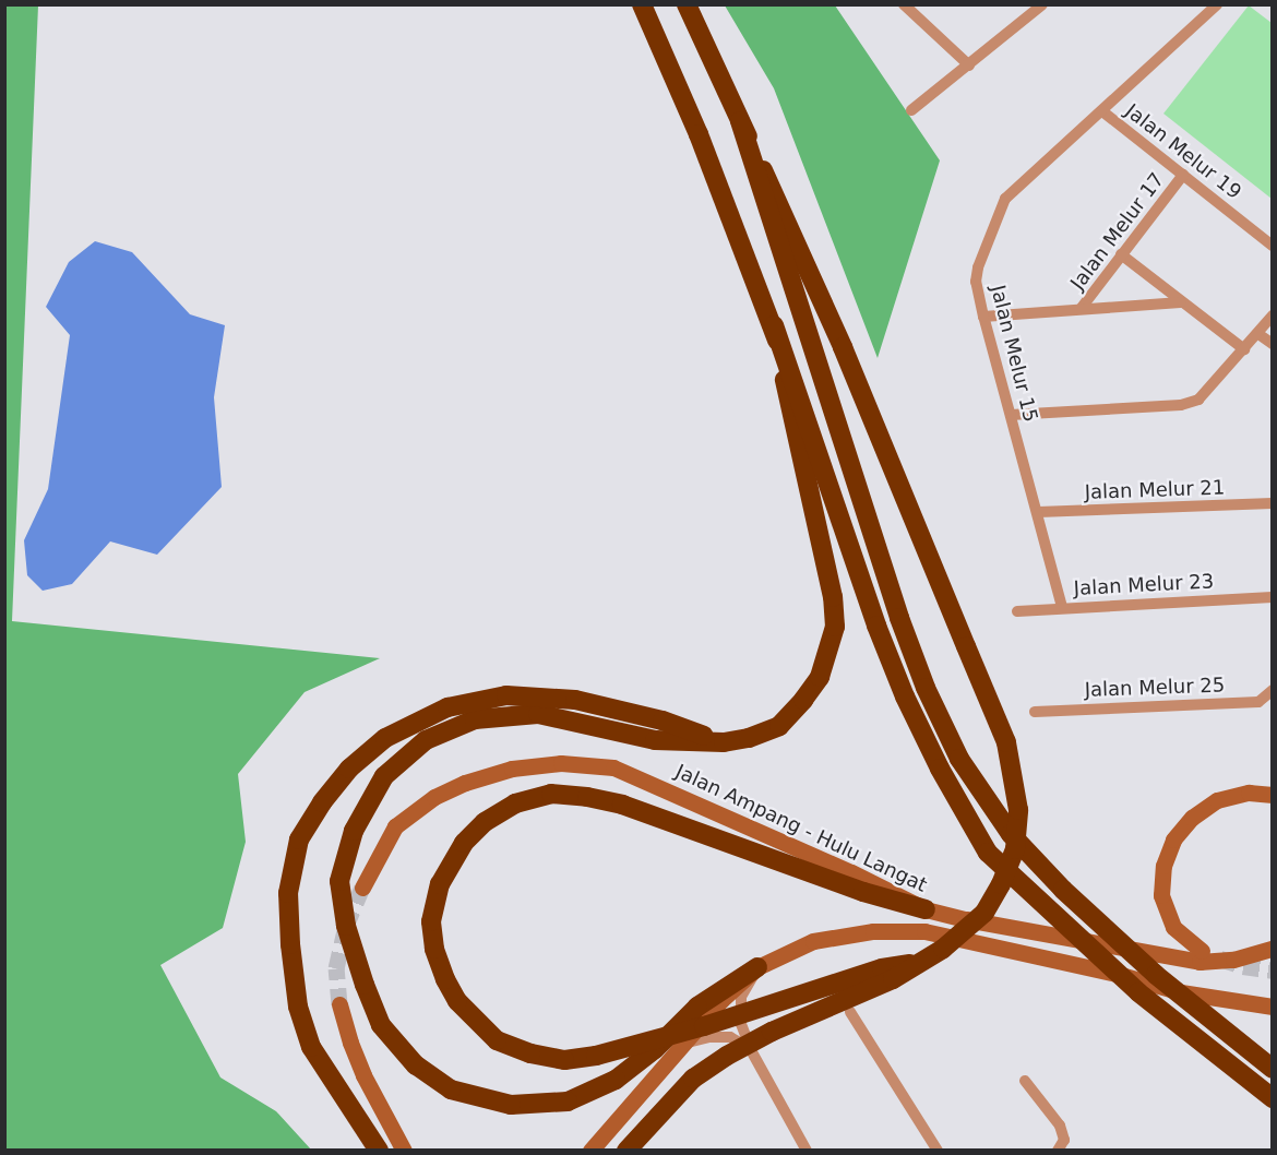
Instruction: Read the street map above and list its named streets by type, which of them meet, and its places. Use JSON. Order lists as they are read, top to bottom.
{
  "streets": {
    "street": [
      "Jalan Melur 19",
      "Jalan Melur 17",
      "Jalan Melur 15",
      "Jalan Melur 21",
      "Jalan Melur 23",
      "Jalan Melur 25",
      "Jalan Ampang - Hulu Langat"
    ]
  },
  "crossings": [
    ["Jalan Melur 19", "Jalan Melur 17"],
    ["Jalan Melur 19", "Jalan Melur 15"],
    ["Jalan Melur 15", "Jalan Melur 21"],
    ["Jalan Melur 15", "Jalan Melur 23"]
  ]
}
